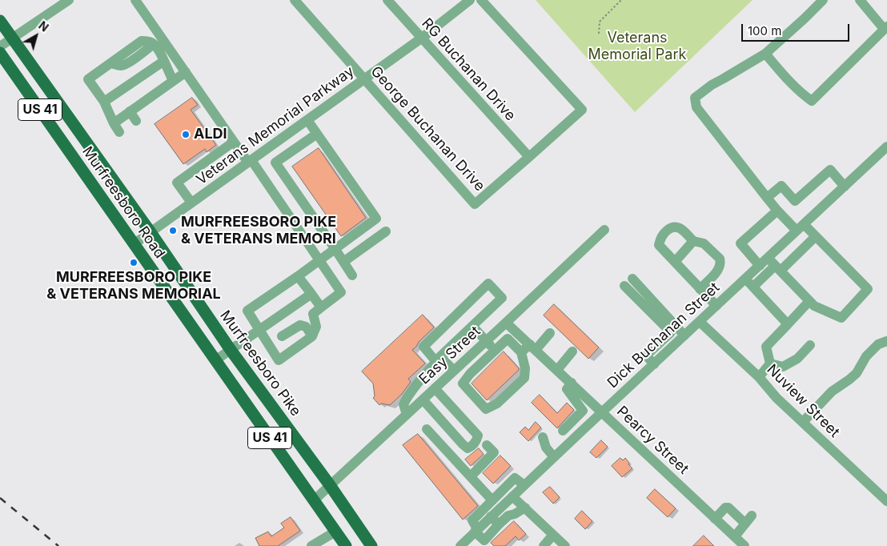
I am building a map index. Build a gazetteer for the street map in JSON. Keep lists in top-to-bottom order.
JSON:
{
  "streets": {
    "main road": ["US 41", "Murfreesboro Road", "Murfreesboro Pike"],
    "street": [
      "RG Buchanan Drive",
      "Veterans Memorial Parkway",
      "George Buchanan Drive",
      "Dick Buchanan Street",
      "Easy Street",
      "Nuview Street",
      "Pearcy Street"
    ]
  },
  "crossings": [
    ["RG Buchanan Drive", "Veterans Memorial Parkway"],
    ["RG Buchanan Drive", "George Buchanan Drive"],
    ["Veterans Memorial Parkway", "George Buchanan Drive"],
    ["Veterans Memorial Parkway", "Murfreesboro Road"],
    ["Veterans Memorial Parkway", "Murfreesboro Pike"],
    ["Murfreesboro Road", "Easy Street"],
    ["Dick Buchanan Street", "Nuview Street"],
    ["Dick Buchanan Street", "Pearcy Street"],
    ["Easy Street", "Murfreesboro Pike"],
    ["Easy Street", "Pearcy Street"]
  ],
  "parks": ["Veterans Memorial Park"],
  "places": ["ALDI", "MURFREESBORO PIKE & VETERANS MEMORI", "MURFREESBORO PIKE & VETERANS MEMORIAL"],
  "scale_bar": "100 m",
  "north": "top right"
}
